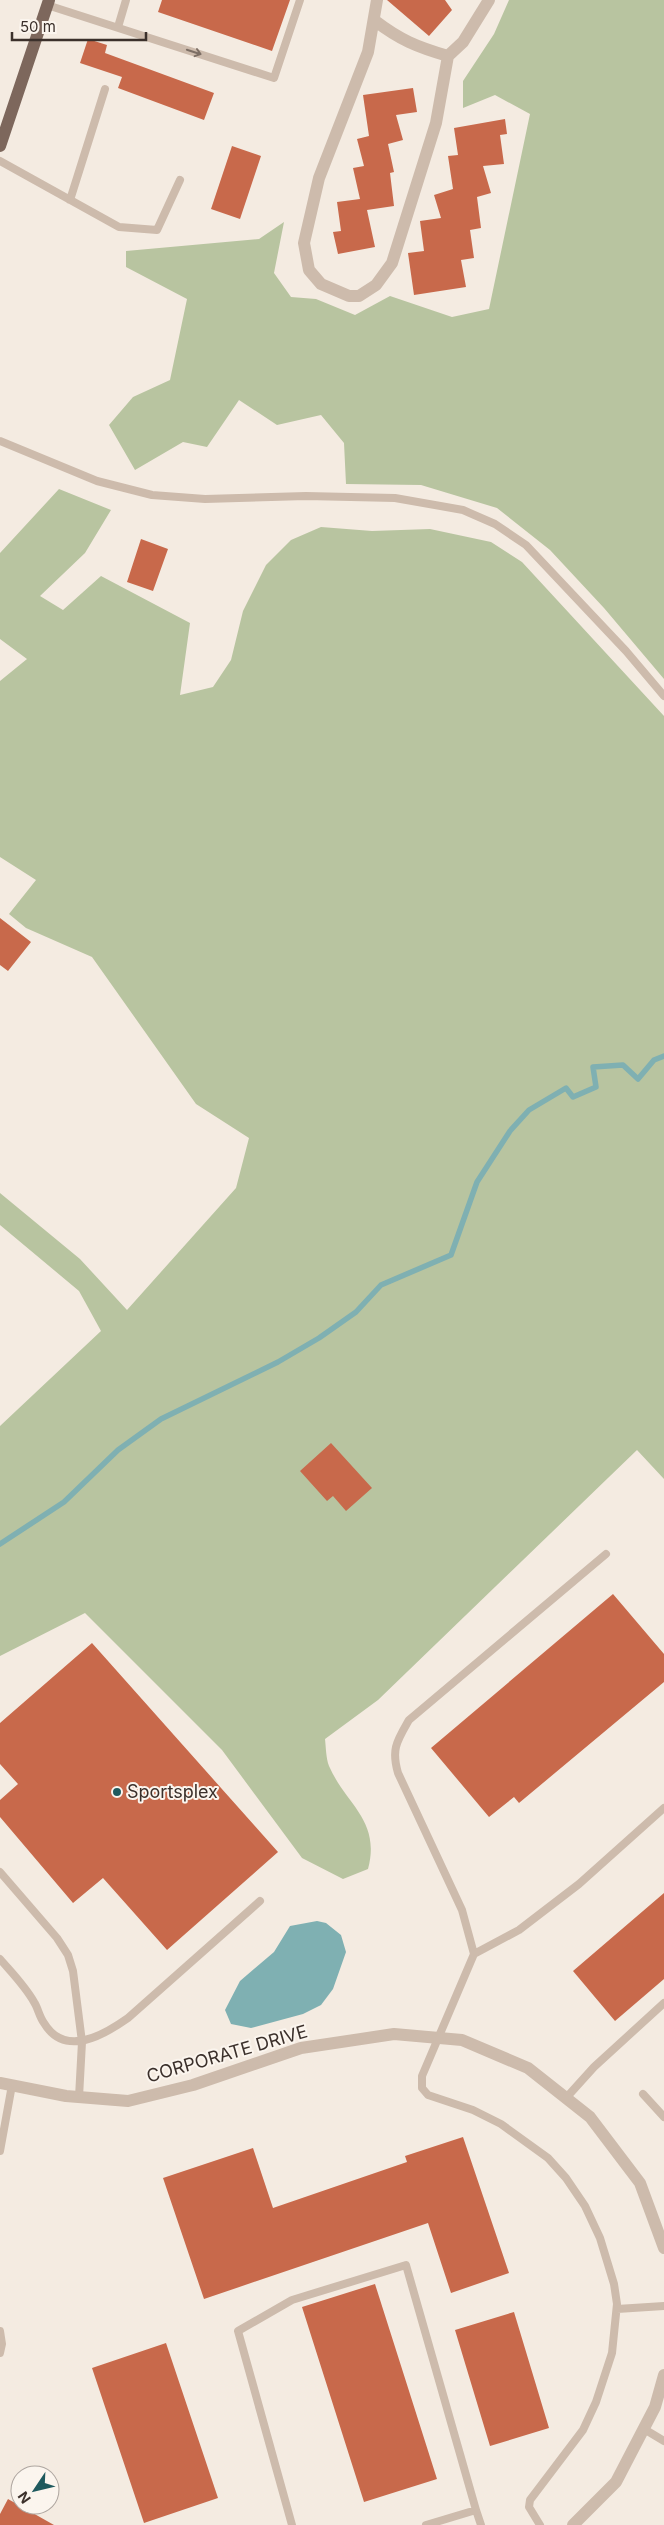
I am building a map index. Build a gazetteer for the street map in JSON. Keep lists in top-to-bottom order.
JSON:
{
  "streets": {
    "street": ["CORPORATE DRIVE"]
  },
  "places": ["Sportsplex"],
  "scale_bar": "50 m",
  "north": "bottom left"
}
